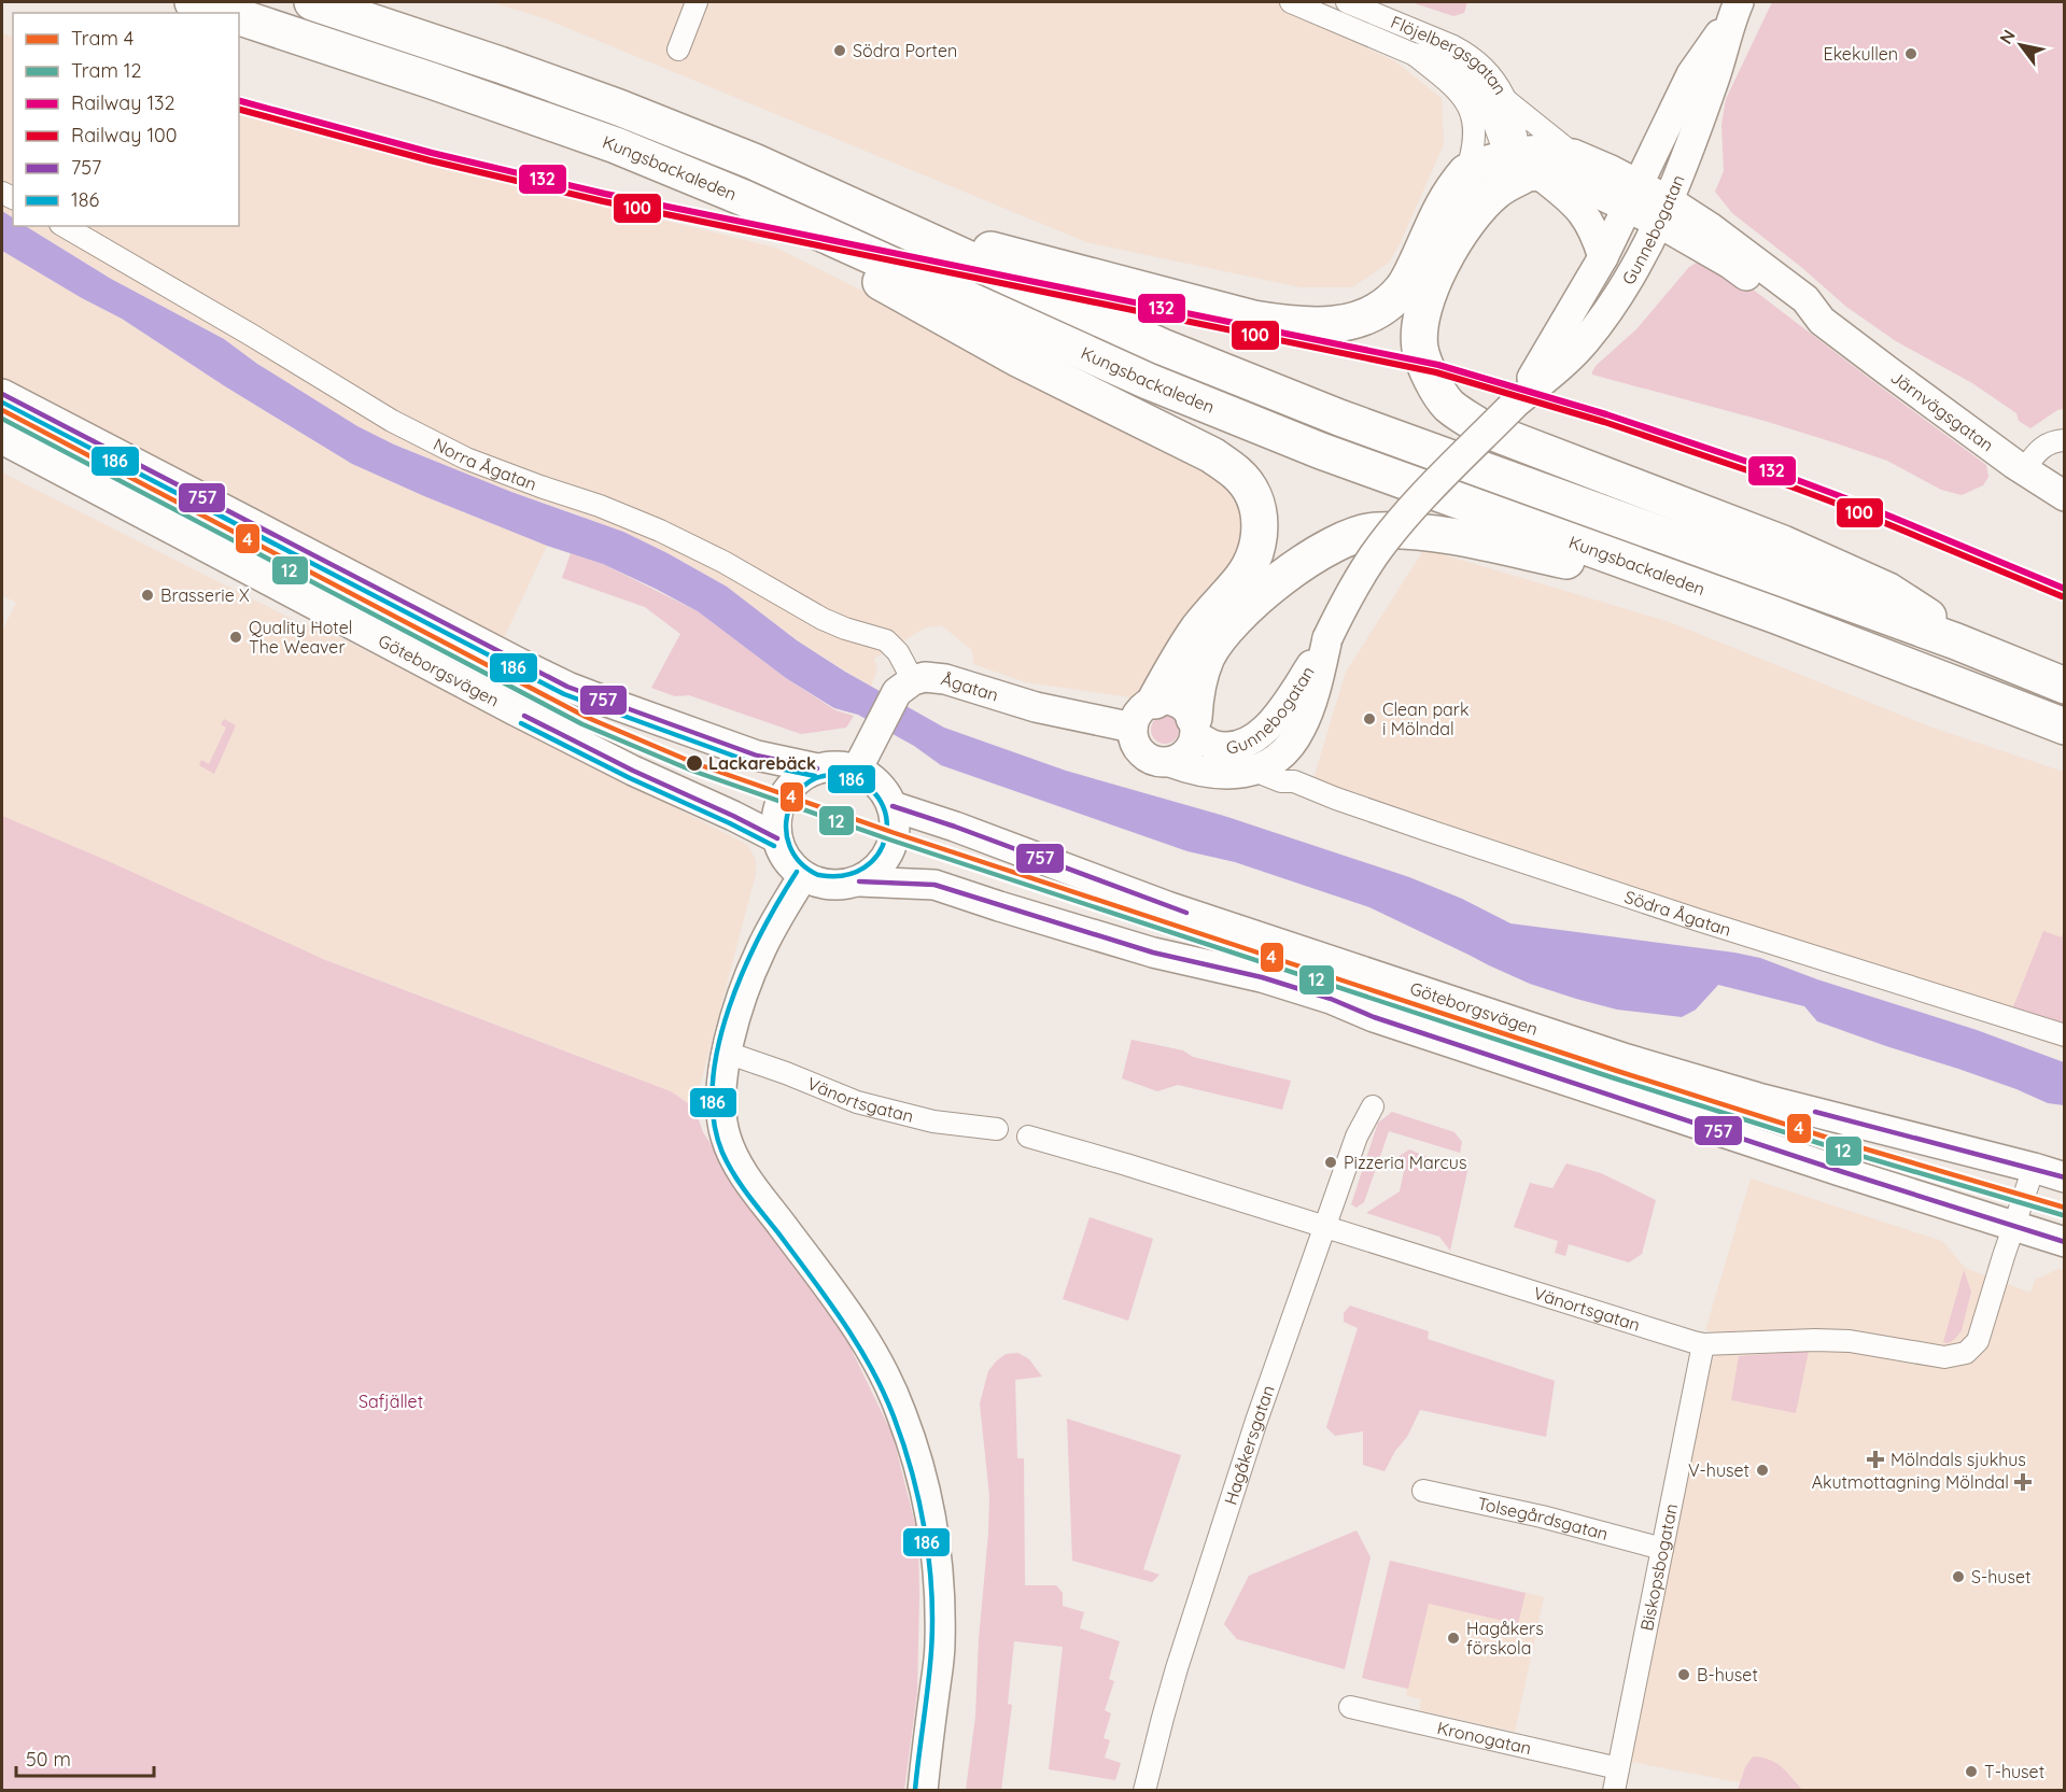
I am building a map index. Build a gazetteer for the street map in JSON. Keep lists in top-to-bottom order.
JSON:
{
  "streets": {
    "highway": ["Kungsbackaleden"],
    "main road": [
      "Flöjelbergsgatan",
      "Gunnebogatan",
      "Järnvägsgatan",
      "Göteborgsvägen",
      "Ågatan"
    ],
    "street": [
      "Norra Ågatan",
      "Södra Ågatan",
      "Vänortsgatan",
      "Hagåkersgatan",
      "Tolsegårdsgatan",
      "Biskopsbogatan",
      "Kronogatan"
    ]
  },
  "crossings": [
    ["Flöjelbergsgatan", "Gunnebogatan"],
    ["Flöjelbergsgatan", "Järnvägsgatan"],
    ["Gunnebogatan", "Järnvägsgatan"],
    ["Gunnebogatan", "Ågatan"],
    ["Norra Ågatan", "Ågatan"],
    ["Göteborgsvägen", "Vänortsgatan"],
    ["Vänortsgatan", "Hagåkersgatan"],
    ["Vänortsgatan", "Biskopsbogatan"],
    ["Tolsegårdsgatan", "Biskopsbogatan"],
    ["Biskopsbogatan", "Kronogatan"]
  ],
  "parks": ["Safjället"],
  "places": {
    "other": [
      "Södra Porten",
      "Ekekullen",
      "Brasserie X",
      "Quality Hotel The Weaver",
      "Clean park i Mölndal",
      "Lackarebäck",
      "Pizzeria Marcus",
      "V-huset",
      "S-huset",
      "Hagåkers förskola",
      "B-huset",
      "T-huset"
    ],
    "health": ["Mölndals sjukhus", "Akutmottagning Mölndal"]
  },
  "lines": [
    "rail line 132",
    "rail line 100",
    "transit line 757",
    "transit line 186",
    "tram line 4",
    "tram line 12"
  ],
  "legend": [
    "Tram 4",
    "Tram 12",
    "Railway 132",
    "Railway 100",
    "757",
    "186"
  ],
  "scale_bar": "50 m",
  "north": "top left"
}
